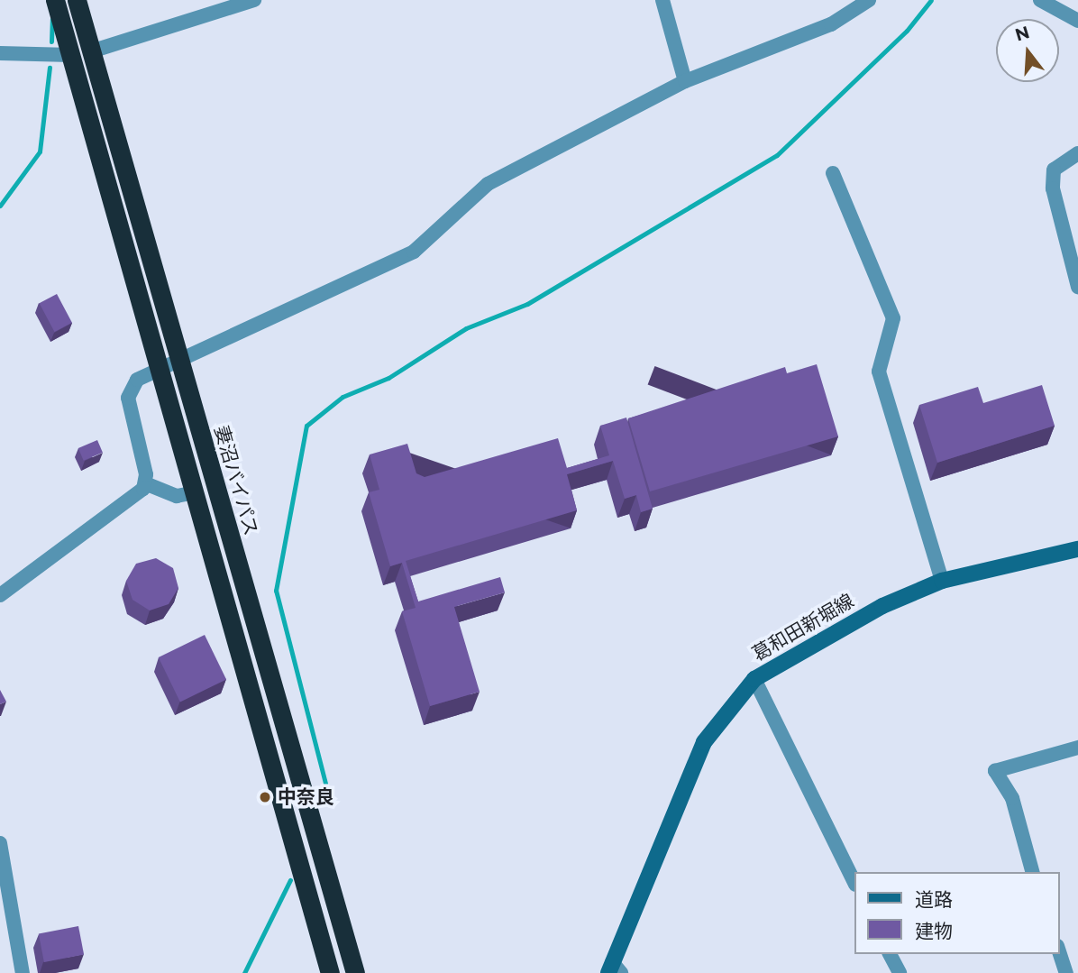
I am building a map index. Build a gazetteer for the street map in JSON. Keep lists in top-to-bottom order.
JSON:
{
  "streets": {
    "highway": ["妻沼バイパス"],
    "main road": ["葛和田新堀線"]
  },
  "places": ["中奈良"],
  "legend": ["道路", "建物"],
  "north": "top"
}
